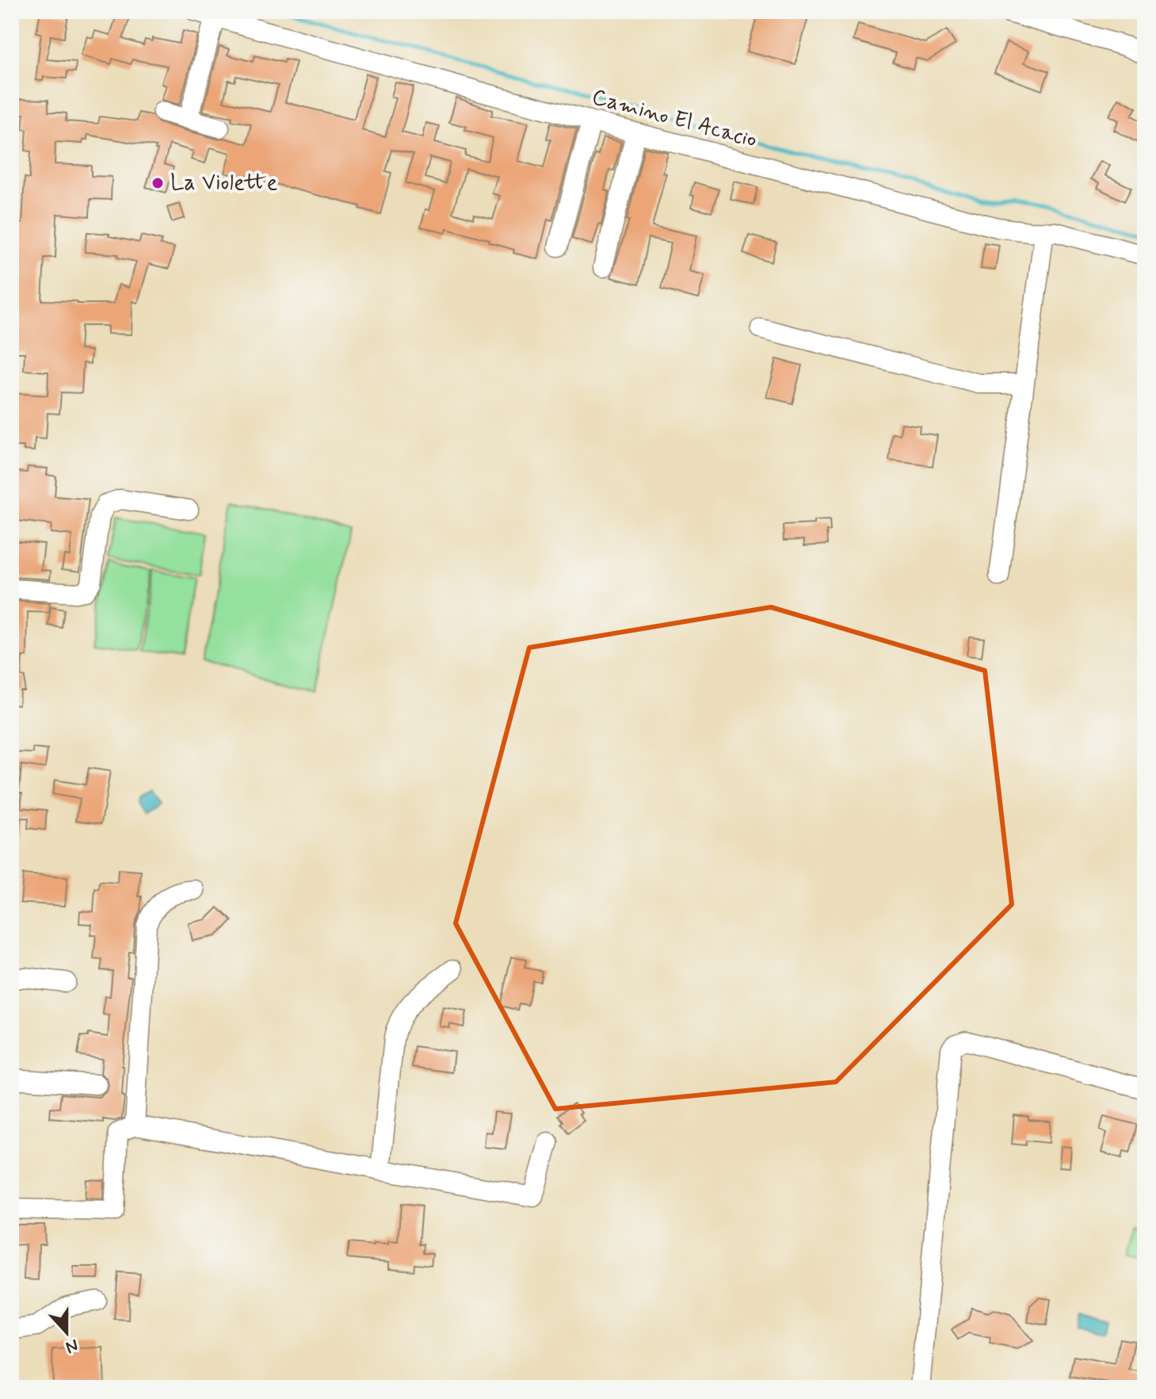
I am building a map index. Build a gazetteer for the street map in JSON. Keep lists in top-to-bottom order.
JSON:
{
  "streets": {
    "street": ["Camino El Acacio"]
  },
  "places": ["La Violette"],
  "north": "bottom"
}
